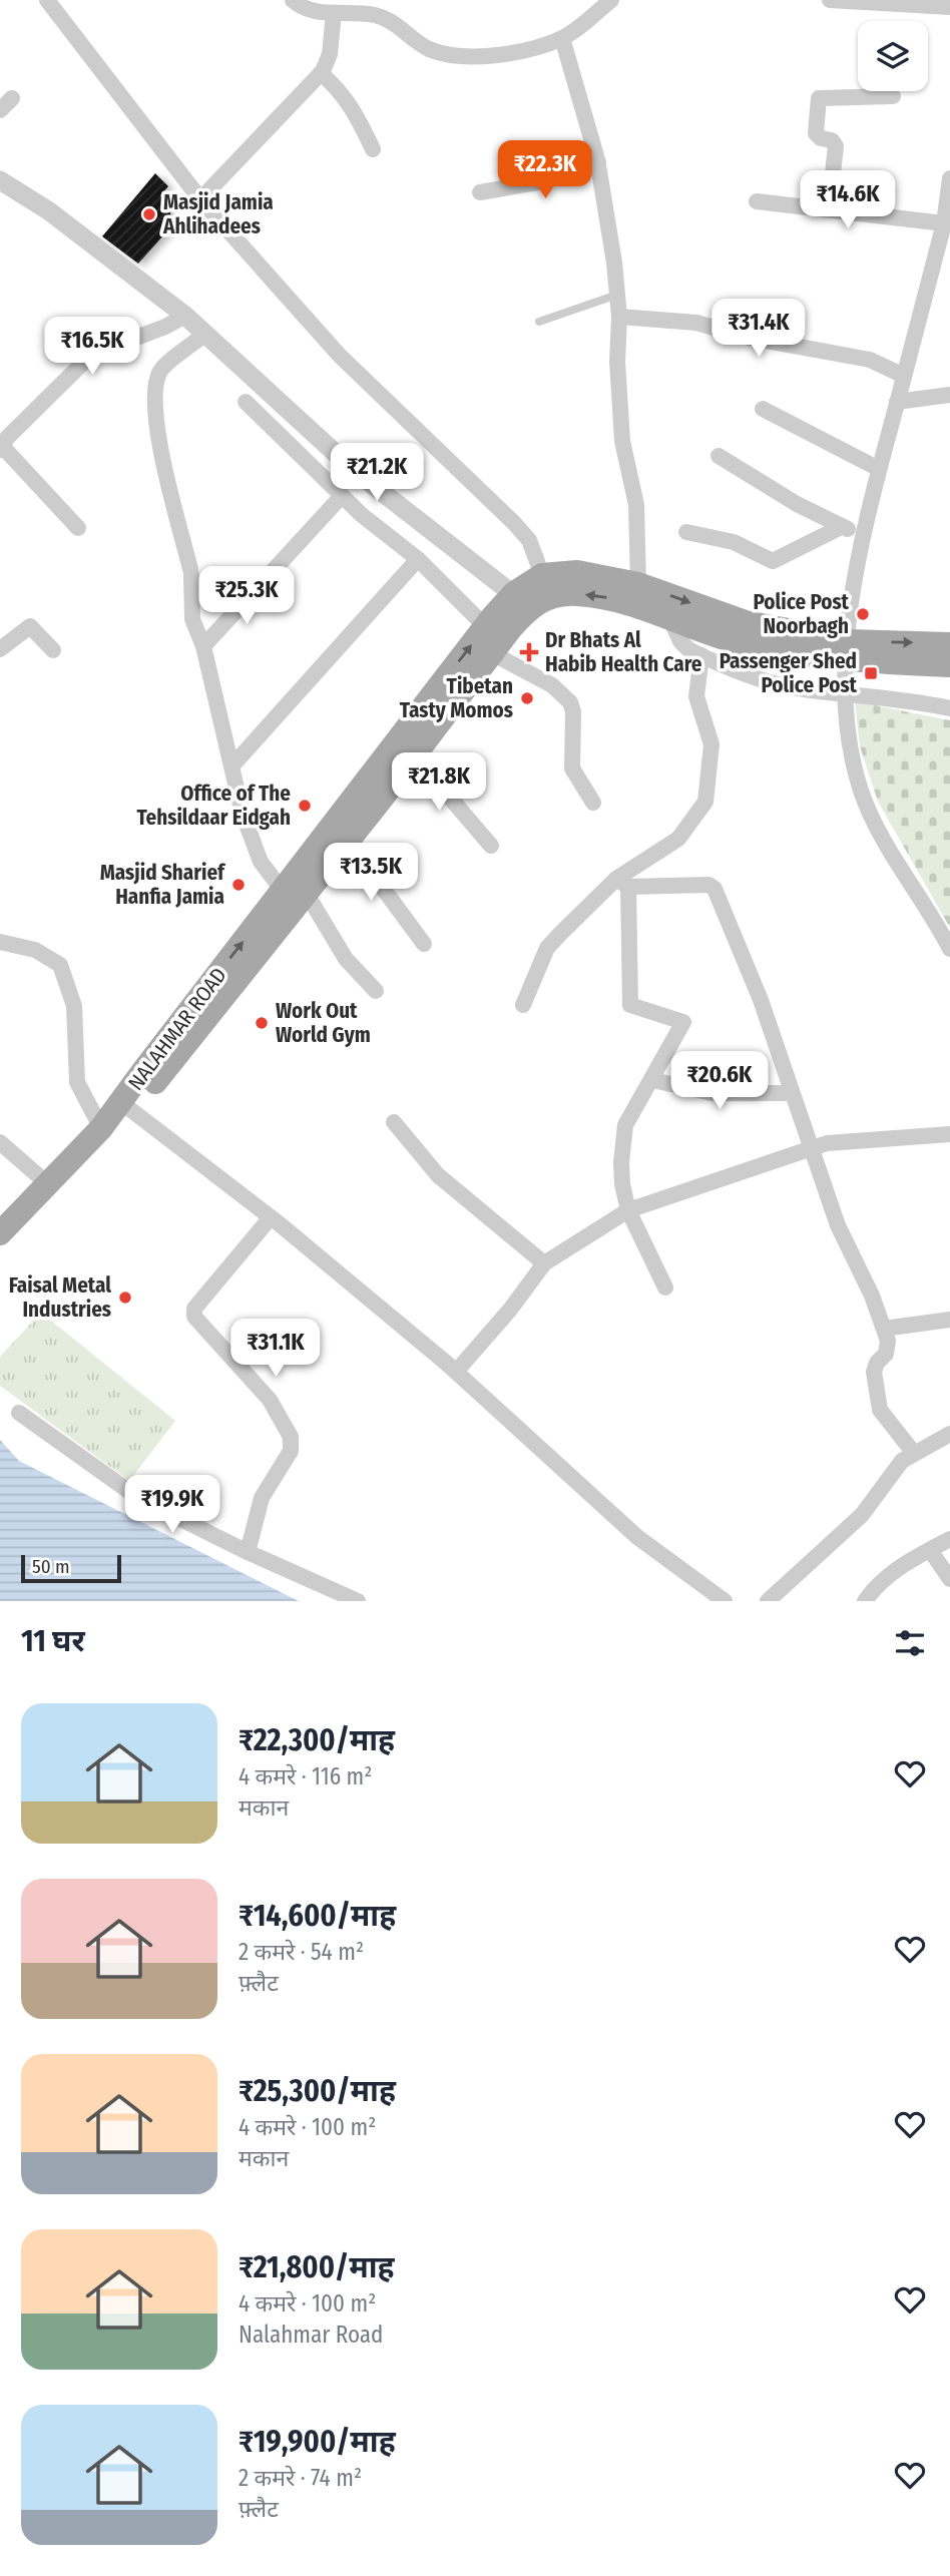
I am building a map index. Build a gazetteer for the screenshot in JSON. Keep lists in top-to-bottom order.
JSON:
{
  "streets": {
    "main road": ["NALAHMAR ROAD"]
  },
  "places": {
    "other": [
      "Masjid Jamia Ahlihadees",
      "Police Post Noorbagh",
      "Tibetan Tasty Momos",
      "Office of The Tehsildaar Eidgah",
      "Masjid Sharief Hanfia Jamia",
      "Work Out World Gym",
      "Faisal Metal Industries"
    ],
    "health": ["Dr Bhats Al Habib Health Care"],
    "transit": ["Passenger Shed Police Post"]
  },
  "scale_bar": "50 m",
  "page": {
    "price": [
      "₹22.3K",
      "₹14.6K",
      "₹31.4K",
      "₹16.5K",
      "₹21.2K",
      "₹25.3K",
      "₹21.8K",
      "₹13.5K",
      "₹20.6K",
      "₹31.1K",
      "₹19.9K"
    ],
    "scale": "50 m",
    "heading": "11 घर",
    "list": [
      {
        "name": "₹22,300/माह",
        "note": "4 कमरे · 116 m² · मकान"
      },
      {
        "name": "₹14,600/माह",
        "note": "2 कमरे · 54 m² · फ़्लैट"
      },
      {
        "name": "₹25,300/माह",
        "note": "4 कमरे · 100 m² · मकान"
      },
      {
        "name": "₹21,800/माह",
        "note": "4 कमरे · 100 m² · Nalahmar Road"
      },
      {
        "name": "₹19,900/माह",
        "note": "2 कमरे · 74 m² · फ़्लैट"
      }
    ]
  }
}
